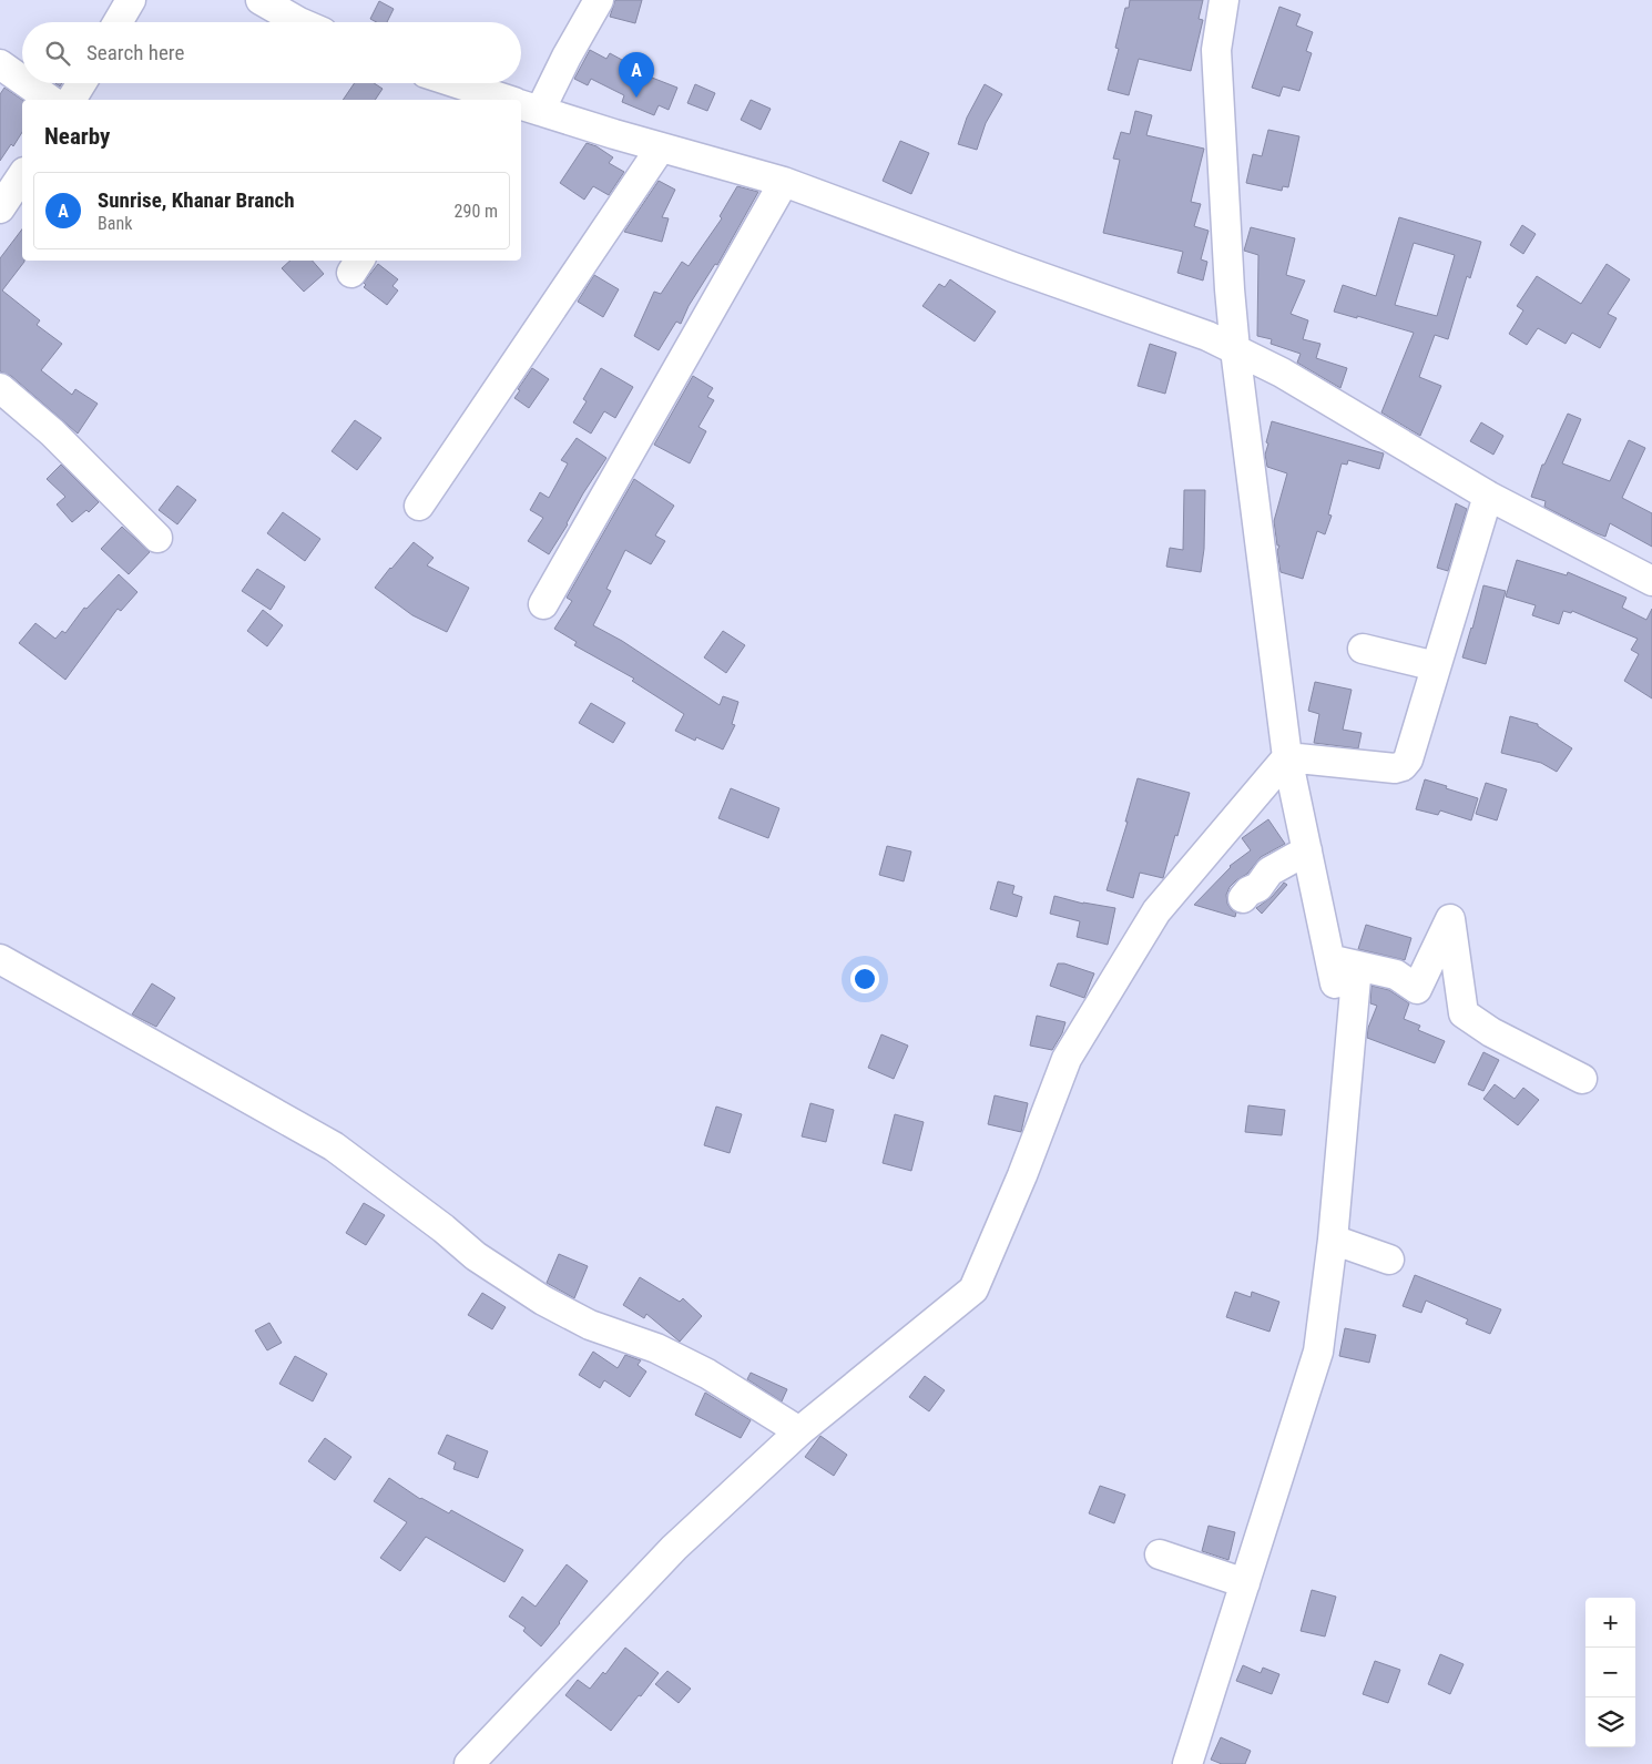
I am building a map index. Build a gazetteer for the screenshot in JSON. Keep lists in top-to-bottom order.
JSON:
{
  "page": {
    "search": "Search here",
    "pins": "A",
    "heading": "Nearby",
    "list": [
      {
        "mark": "A",
        "name": "Sunrise, Khanar Branch",
        "note": "Bank",
        "value": "290 m"
      }
    ],
    "map_buttons": ["+", "−"]
  }
}
